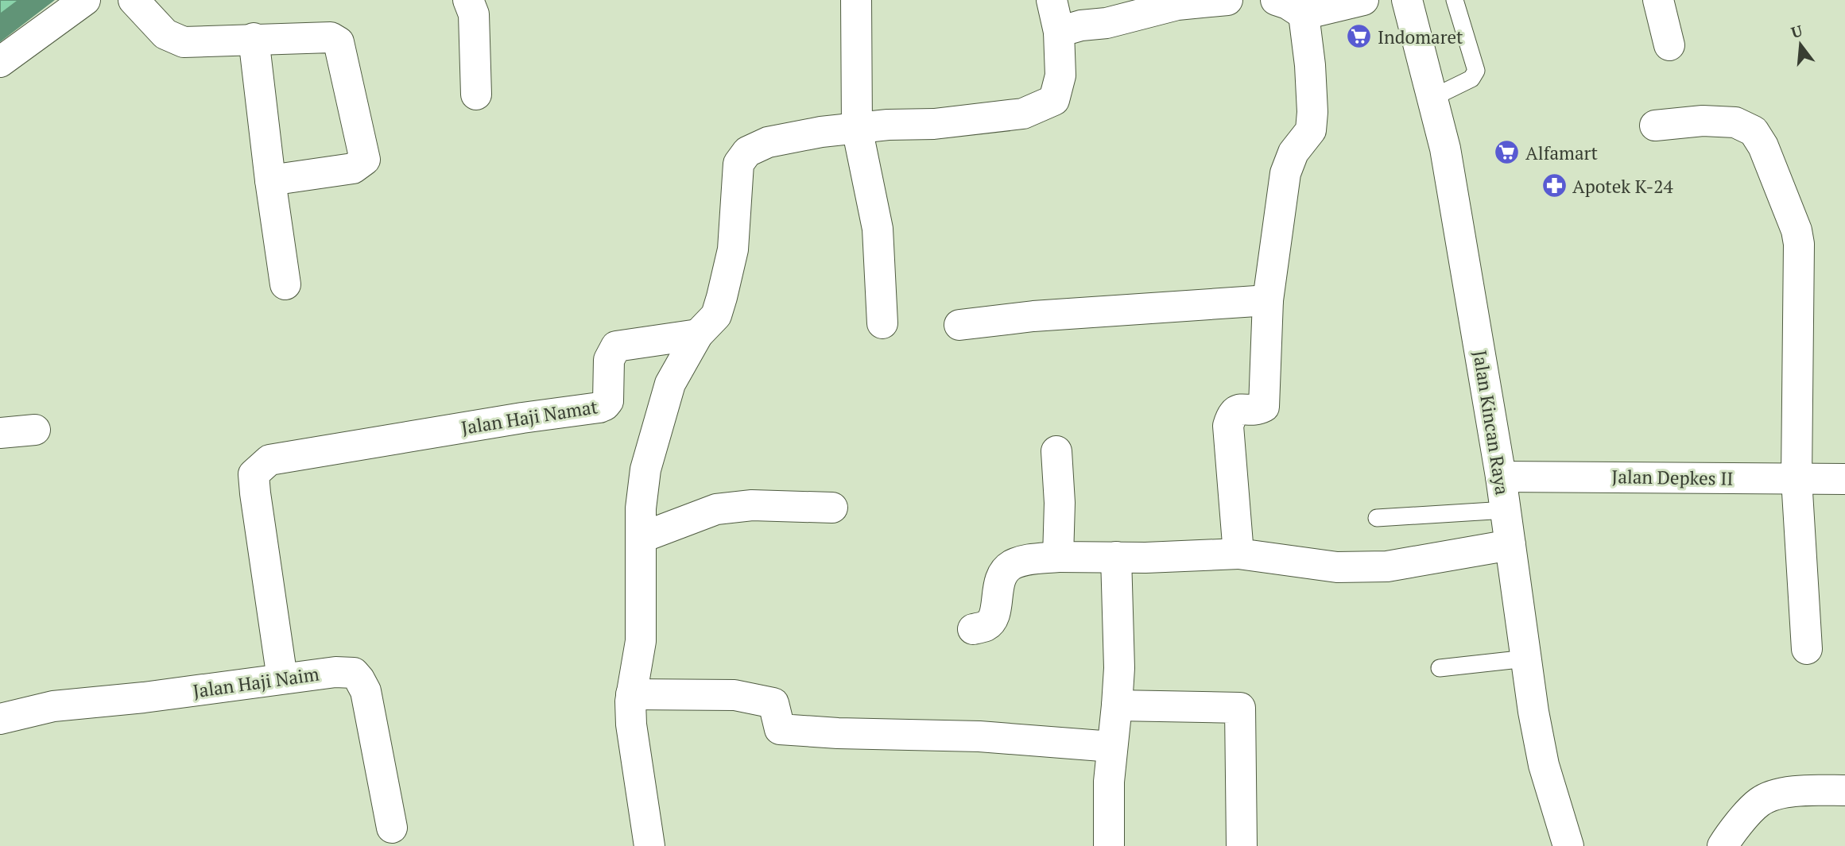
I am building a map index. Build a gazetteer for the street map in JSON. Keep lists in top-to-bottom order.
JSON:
{
  "streets": {
    "street": [
      "Jalan Haji Namat",
      "Jalan Kincan Raya",
      "Jalan Depkes II",
      "Jalan Haji Naim"
    ]
  },
  "crossings": [
    ["Jalan Haji Namat", "Jalan Haji Naim"],
    ["Jalan Kincan Raya", "Jalan Depkes II"]
  ],
  "places": {
    "supermarket": ["Indomaret", "Alfamart"],
    "pharmacy": ["Apotek K-24"]
  },
  "north": "top"
}
